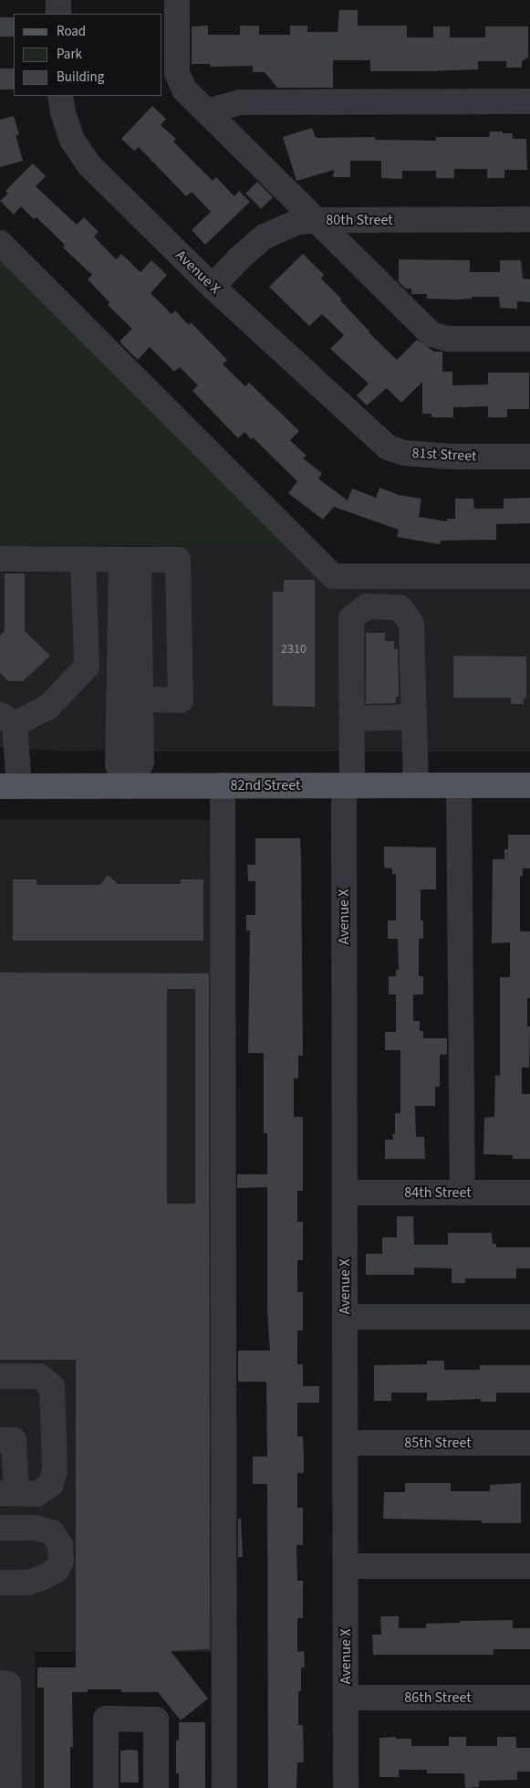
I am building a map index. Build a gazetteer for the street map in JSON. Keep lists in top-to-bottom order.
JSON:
{
  "streets": {
    "main road": ["82nd Street"],
    "street": [
      "80th Street",
      "Avenue X",
      "81st Street",
      "84th Street",
      "85th Street",
      "86th Street"
    ]
  },
  "crossings": [
    ["80th Street", "Avenue X"],
    ["Avenue X", "81st Street"],
    ["Avenue X", "82nd Street"],
    ["Avenue X", "84th Street"],
    ["Avenue X", "85th Street"],
    ["Avenue X", "86th Street"]
  ],
  "house_numbers": ["2310"],
  "legend": ["Road", "Park", "Building"]
}
